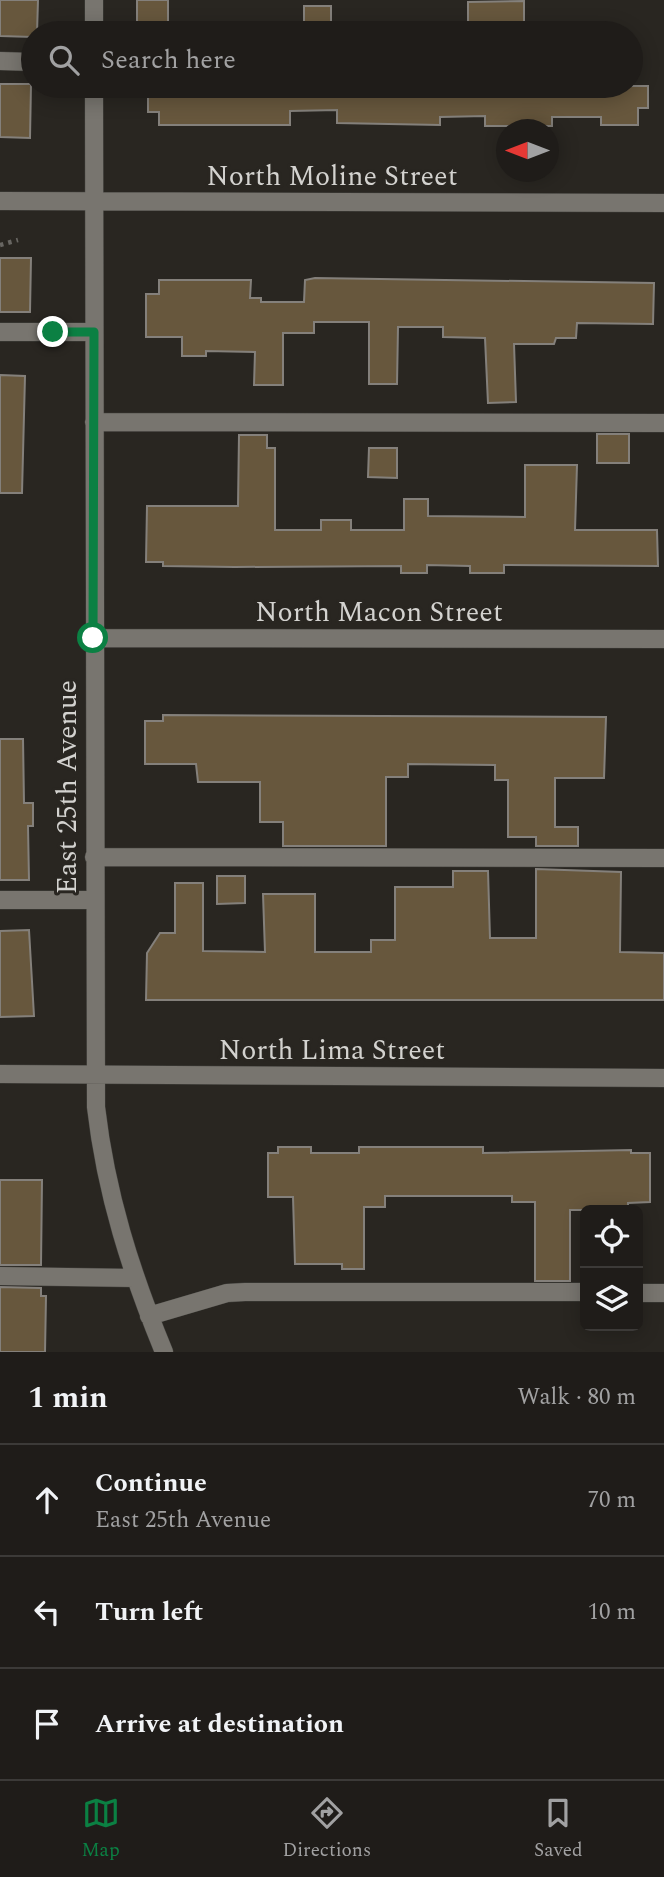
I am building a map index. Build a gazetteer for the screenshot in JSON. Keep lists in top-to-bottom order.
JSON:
{
  "streets": {
    "street": [
      "North Moline Street",
      "North Macon Street",
      "East 25th Avenue",
      "North Lima Street"
    ]
  },
  "crossings": [
    ["North Moline Street", "East 25th Avenue"],
    ["North Macon Street", "East 25th Avenue"],
    ["East 25th Avenue", "North Lima Street"]
  ],
  "north": "left",
  "page": {
    "search": "Search here",
    "heading": ["1 min", "Walk · 80 m"],
    "list": [
      ["Continue", "East 25th Avenue", "70 m"],
      ["Turn left", "10 m"],
      "Arrive at destination"
    ],
    "nav": ["Map", "Directions", "Saved"]
  }
}
